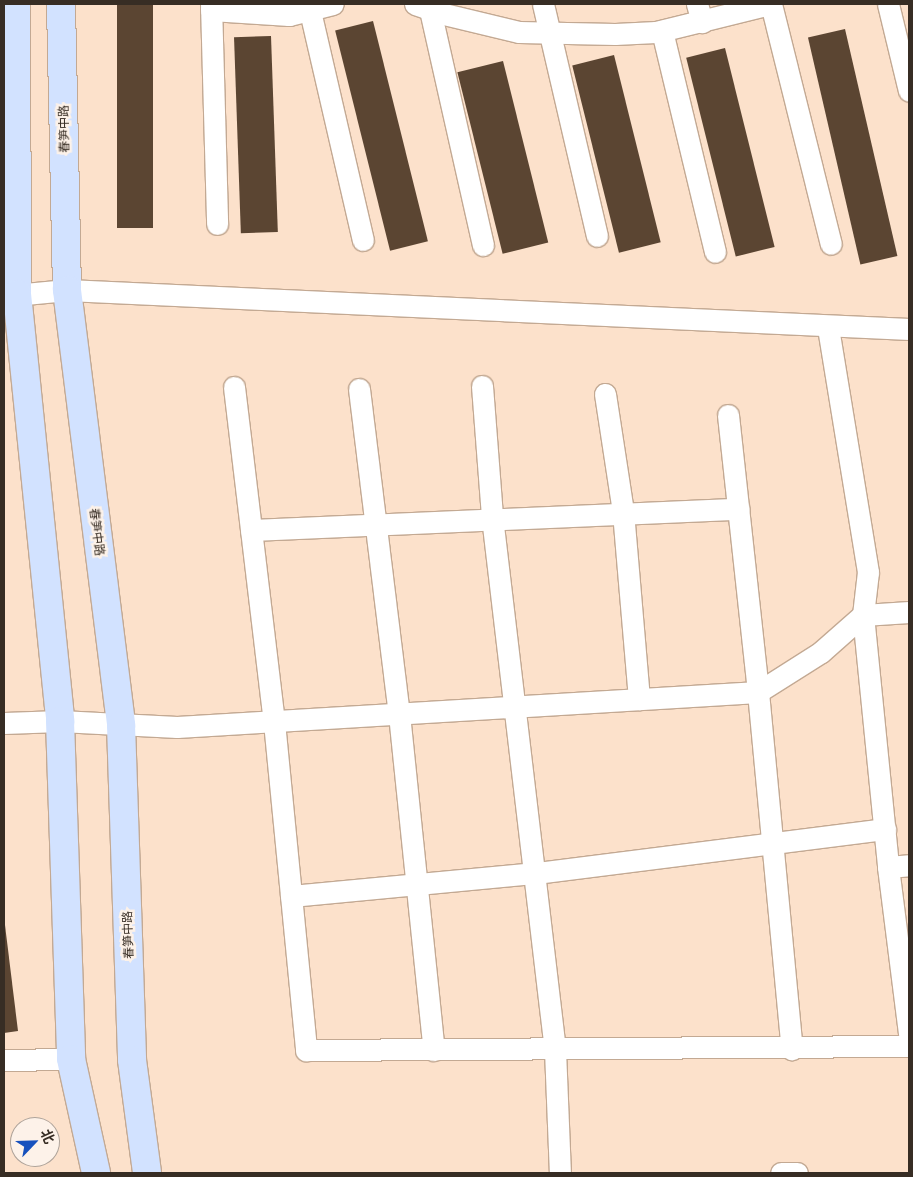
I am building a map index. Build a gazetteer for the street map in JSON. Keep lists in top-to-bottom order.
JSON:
{
  "streets": {
    "main road": ["春笋中路"]
  },
  "north": "top right"
}
